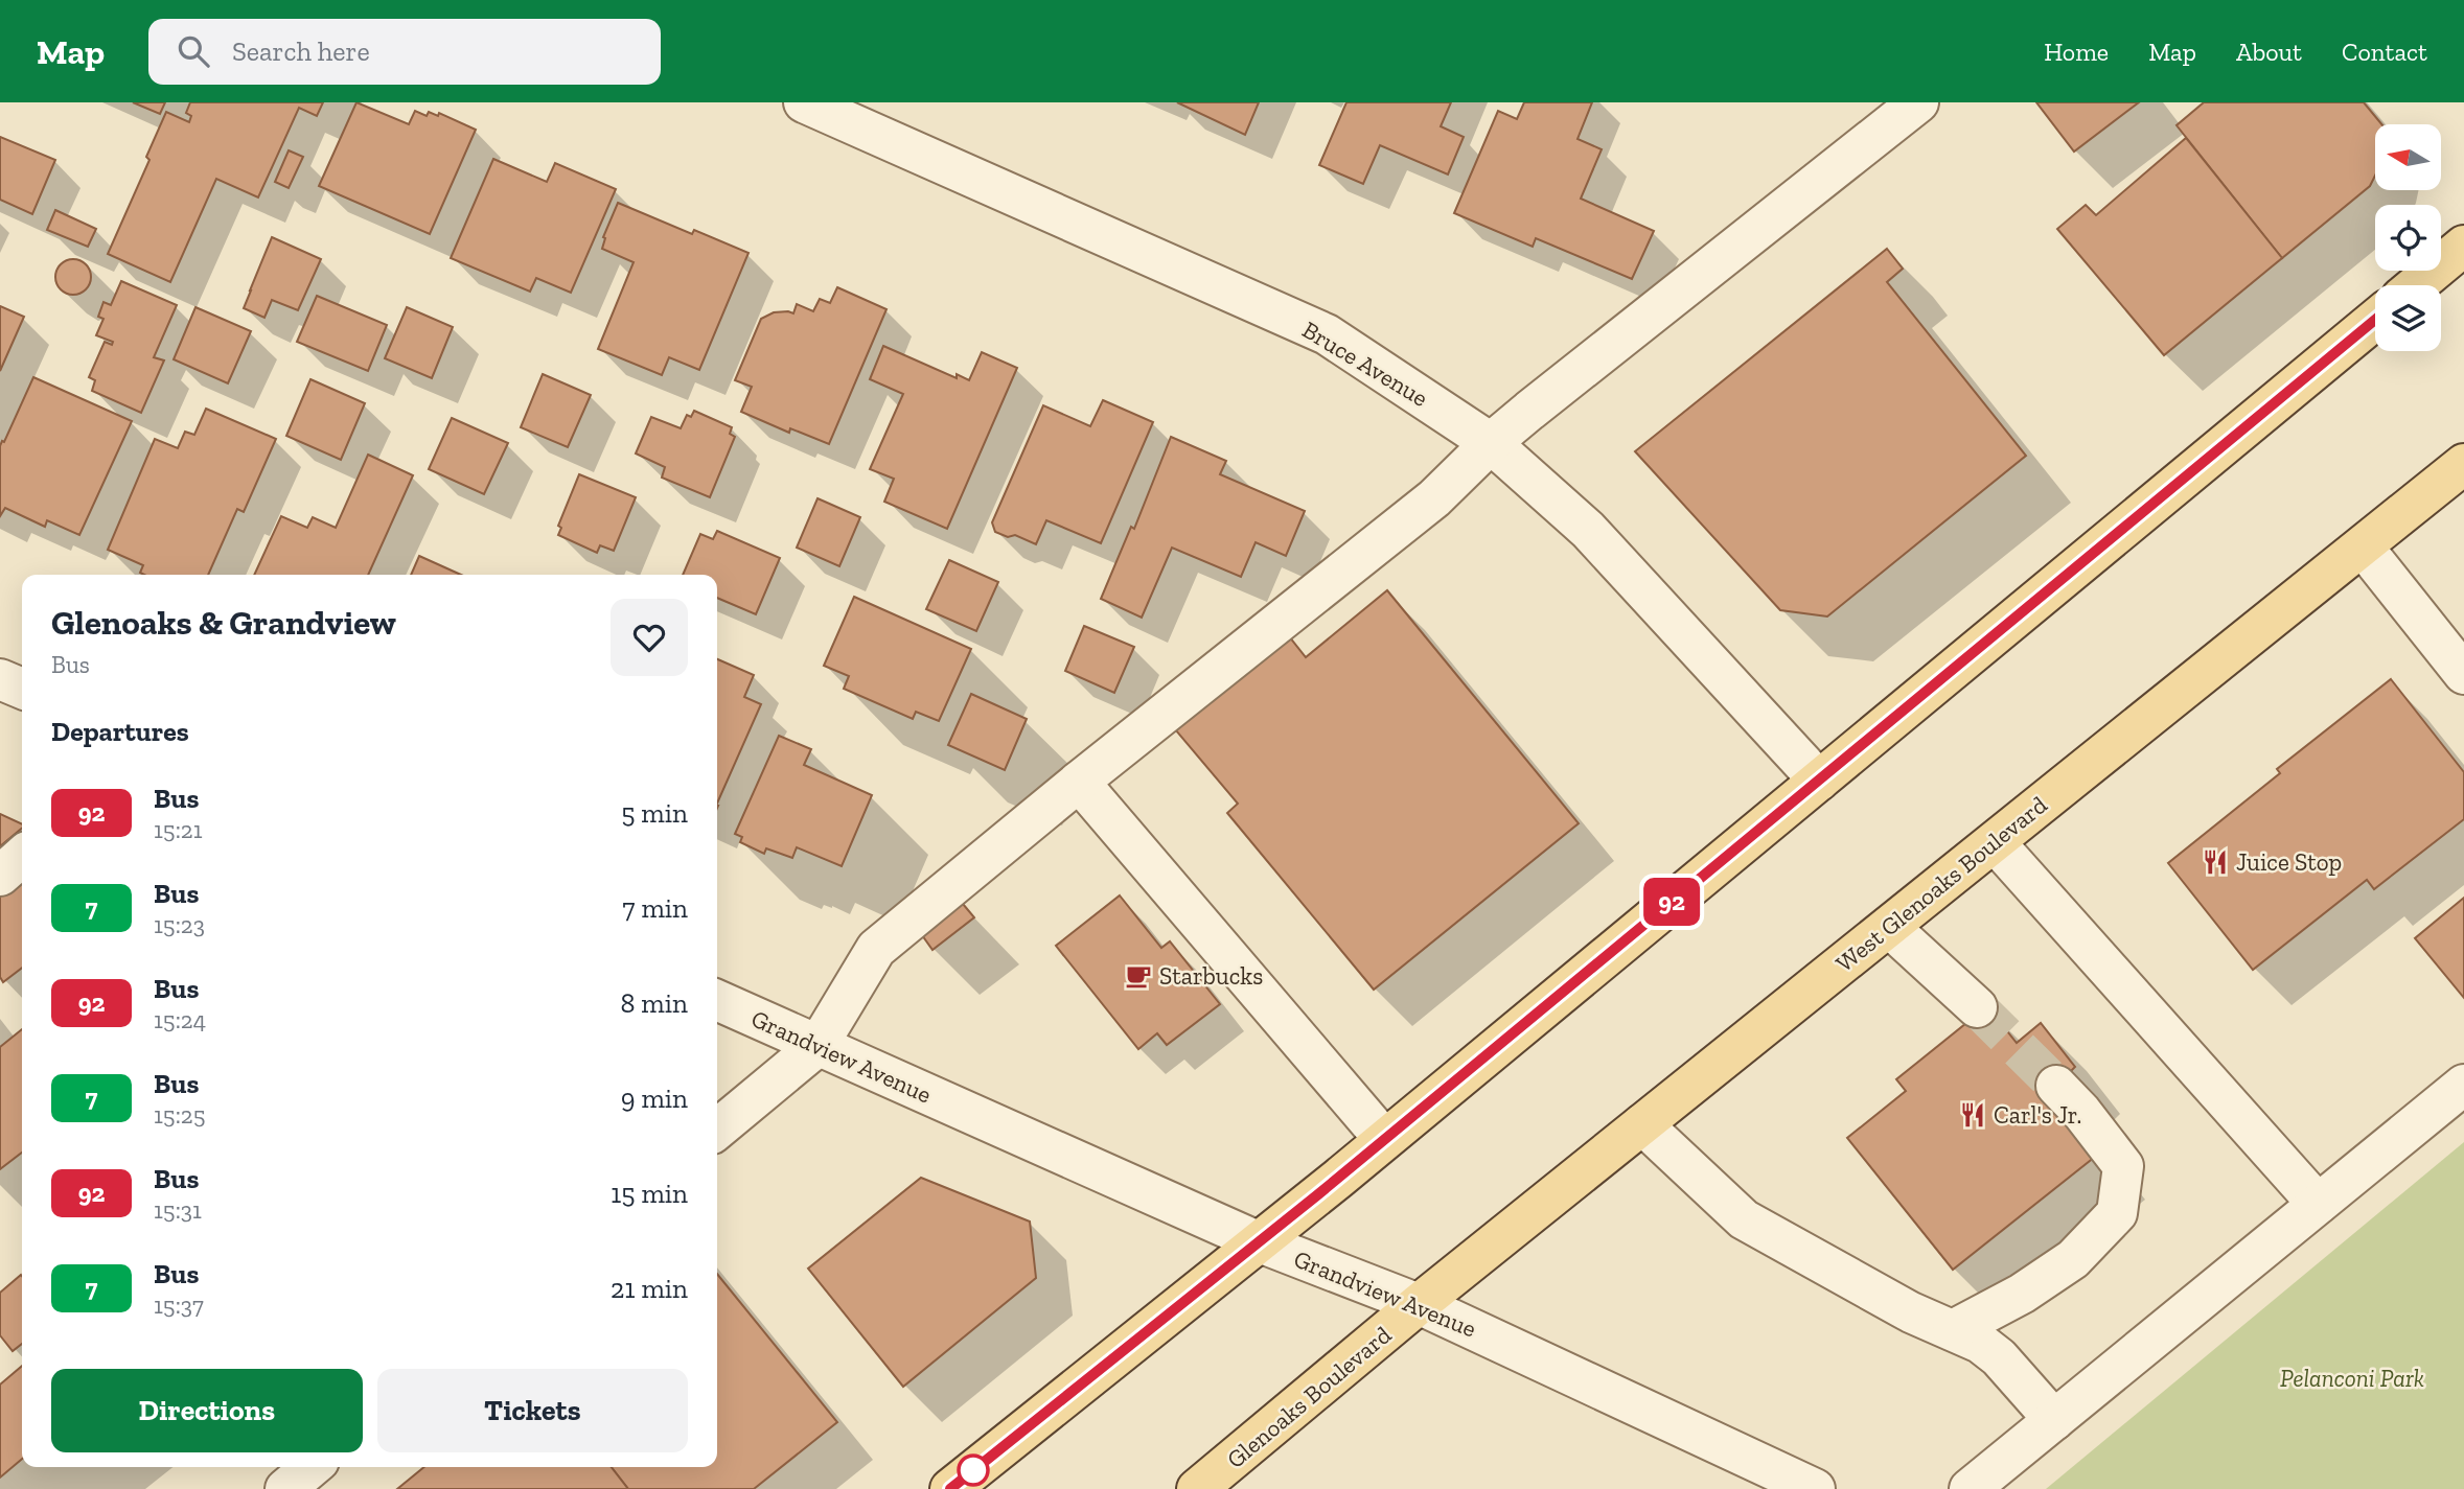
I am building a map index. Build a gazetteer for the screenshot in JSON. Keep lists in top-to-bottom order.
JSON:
{
  "streets": {
    "main road": ["West Glenoaks Boulevard", "Glenoaks Boulevard"],
    "street": ["Bruce Avenue", "Grandview Avenue"]
  },
  "crossings": [
    ["West Glenoaks Boulevard", "Grandview Avenue"],
    ["West Glenoaks Boulevard", "Glenoaks Boulevard"],
    ["Grandview Avenue", "Glenoaks Boulevard"]
  ],
  "parks": ["Pelanconi Park"],
  "places": {
    "restaurant": ["Juice Stop", "Carl's Jr."],
    "cafe": ["Starbucks"]
  },
  "lines": ["bus line 92"],
  "north": "left",
  "page": {
    "header": "Map",
    "search": "Search here",
    "nav": [
      "Home",
      "Map",
      "About",
      "Contact"
    ],
    "on_map": "92",
    "heading": [
      ["Glenoaks & Grandview", "Bus"],
      "Departures"
    ],
    "list": [
      {
        "mark": "92",
        "name": "Bus",
        "note": "15:21",
        "value": "5 min"
      },
      {
        "mark": "7",
        "name": "Bus",
        "note": "15:23",
        "value": "7 min"
      },
      {
        "mark": "92",
        "name": "Bus",
        "note": "15:24",
        "value": "8 min"
      },
      {
        "mark": "7",
        "name": "Bus",
        "note": "15:25",
        "value": "9 min"
      },
      {
        "mark": "92",
        "name": "Bus",
        "note": "15:31",
        "value": "15 min"
      },
      {
        "mark": "7",
        "name": "Bus",
        "note": "15:37",
        "value": "21 min"
      }
    ],
    "buttons": ["Directions", "Tickets"]
  }
}
